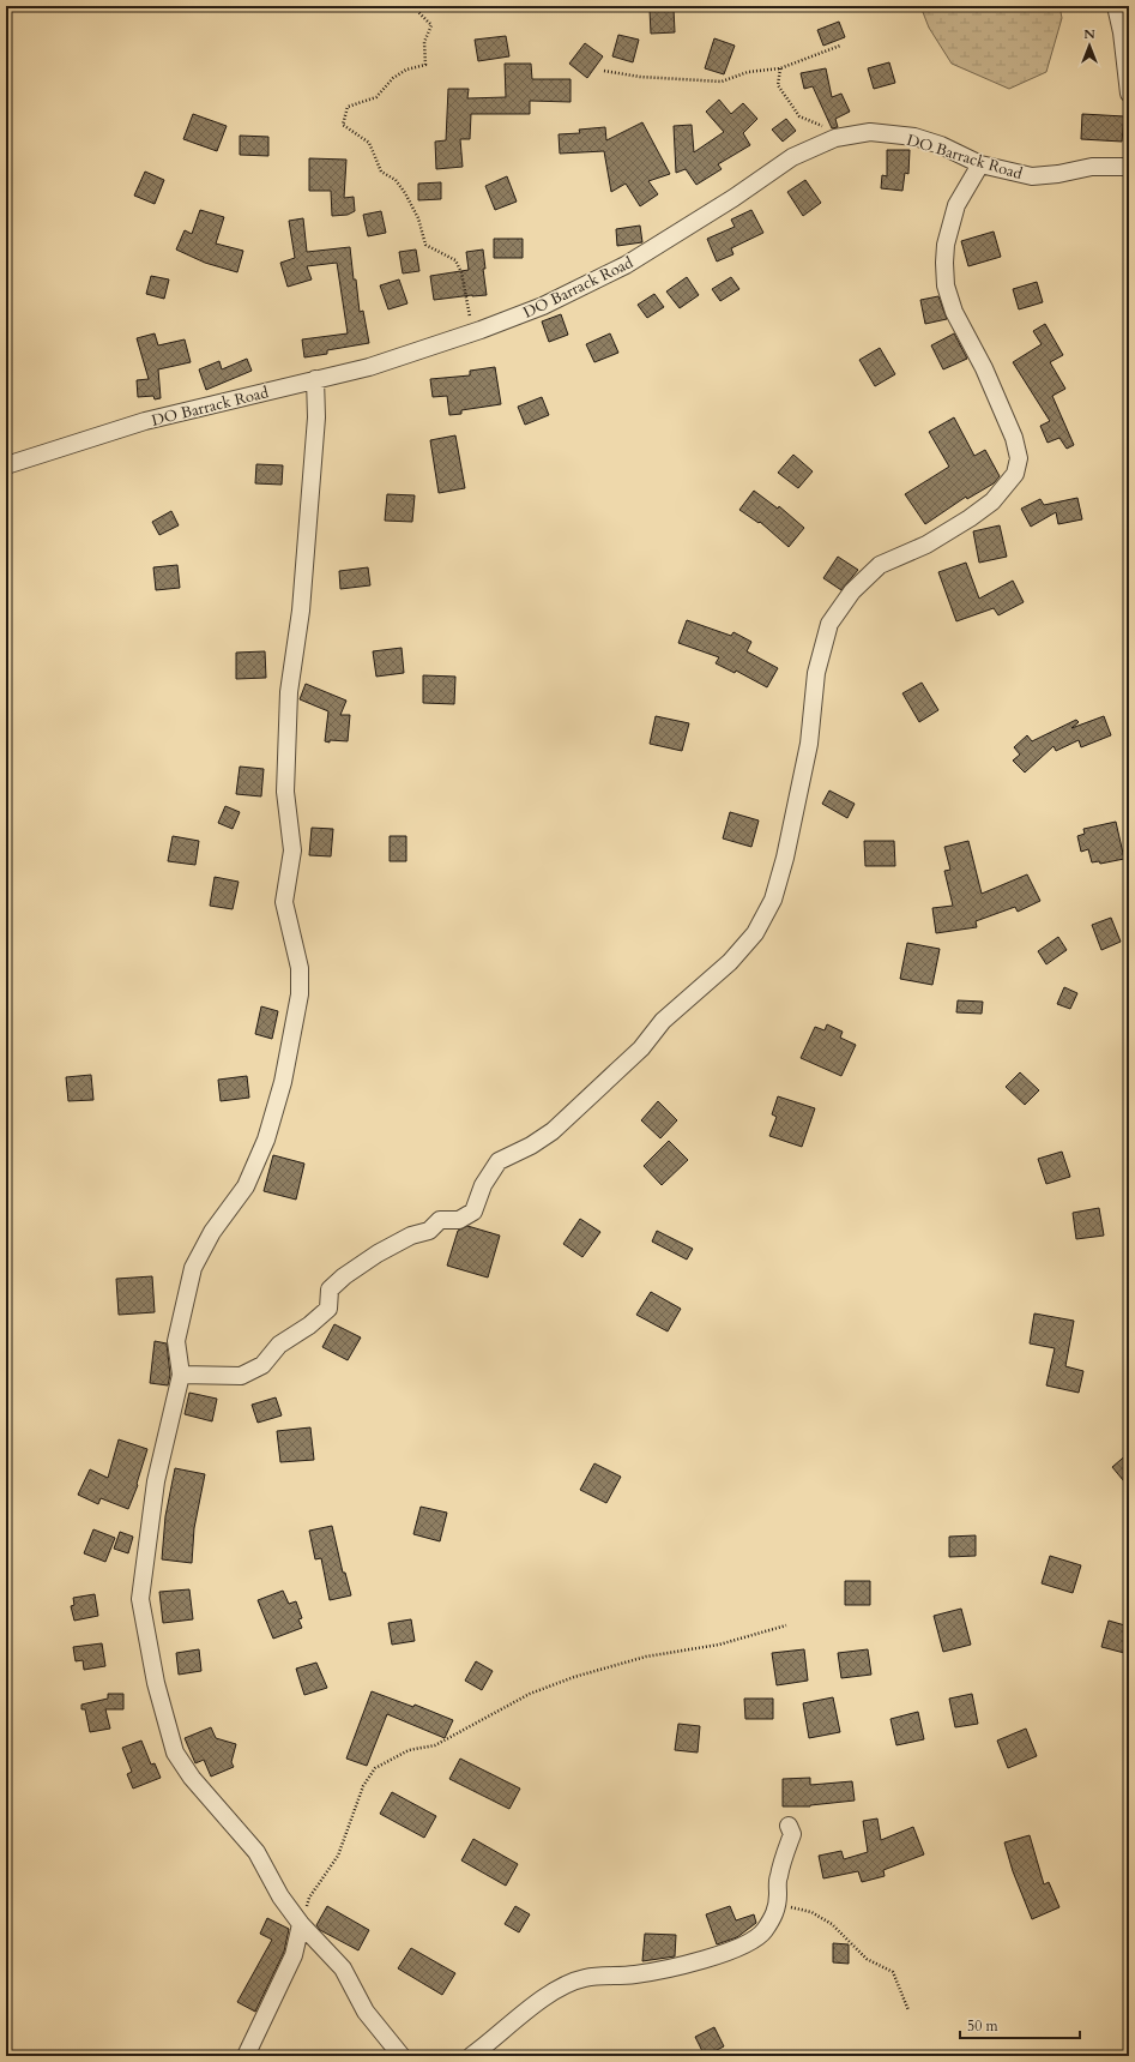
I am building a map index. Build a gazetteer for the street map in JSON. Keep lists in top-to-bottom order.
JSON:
{
  "streets": {
    "street": ["DO Barrack Road"]
  },
  "scale_bar": "50 m",
  "north": "top"
}
